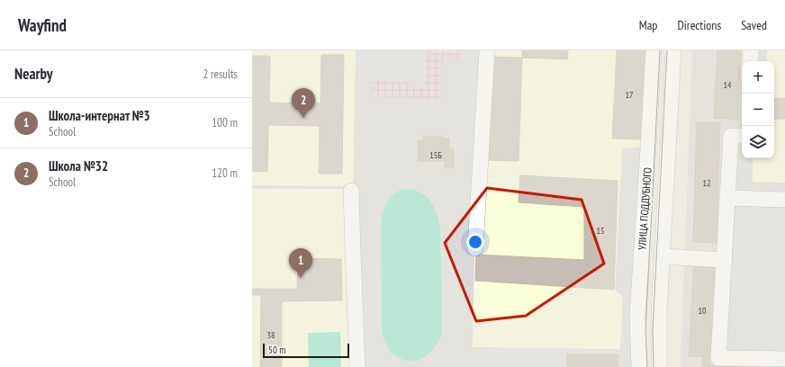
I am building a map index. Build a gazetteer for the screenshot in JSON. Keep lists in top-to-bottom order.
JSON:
{
  "streets": {
    "street": ["УЛИЦА ПОДДУБНОГО"]
  },
  "house_numbers": [
    "14",
    "17",
    "15Б",
    "12",
    "15",
    "10",
    "38"
  ],
  "scale_bar": "50 m",
  "page": {
    "header": "Wayfind",
    "nav": ["Map", "Directions", "Saved"],
    "heading": ["Nearby", "2 results"],
    "map_buttons": ["+", "−"],
    "pins": ["2", "1"],
    "list": [
      {
        "mark": "1",
        "name": "Школа-интернат №3",
        "note": "School",
        "value": "100 m"
      },
      {
        "mark": "2",
        "name": "Школа №32",
        "note": "School",
        "value": "120 m"
      }
    ],
    "scale": "50 m"
  }
}
